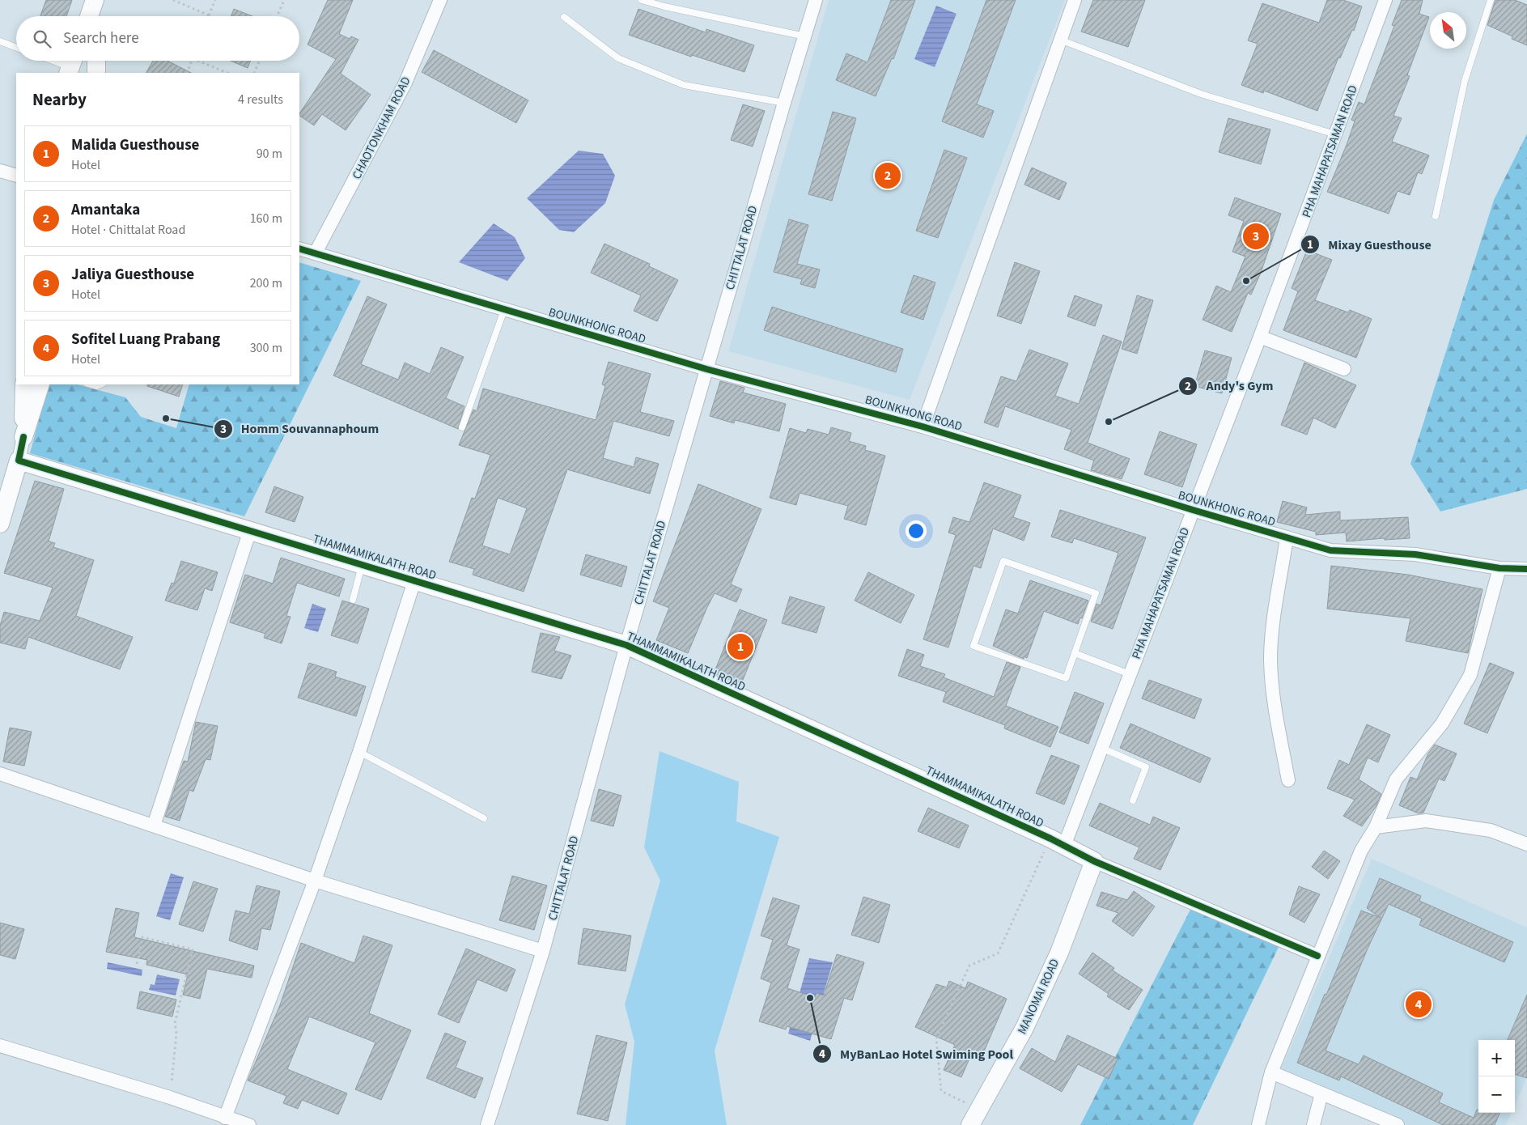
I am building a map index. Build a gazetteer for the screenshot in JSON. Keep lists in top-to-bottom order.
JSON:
{
  "streets": {
    "street": [
      "CHAOTONKHAM ROAD",
      "PHA MAHAPATSAMAN ROAD",
      "CHITTALAT ROAD",
      "BOUNKHONG ROAD",
      "THAMMAMIKALATH ROAD",
      "MANOMAI ROAD"
    ]
  },
  "crossings": [
    ["CHAOTONKHAM ROAD", "BOUNKHONG ROAD"],
    ["PHA MAHAPATSAMAN ROAD", "BOUNKHONG ROAD"],
    ["PHA MAHAPATSAMAN ROAD", "THAMMAMIKALATH ROAD"],
    ["CHITTALAT ROAD", "BOUNKHONG ROAD"],
    ["CHITTALAT ROAD", "THAMMAMIKALATH ROAD"],
    ["THAMMAMIKALATH ROAD", "MANOMAI ROAD"]
  ],
  "places": [
    "Mixay Guesthouse",
    "Homm Souvannaphoum",
    "Andy's Gym",
    "MyBanLao Hotel Swiming Pool"
  ],
  "north": "top left",
  "page": {
    "search": "Search here",
    "heading": ["Nearby", "4 results"],
    "list": [
      {
        "mark": "1",
        "name": "Malida Guesthouse",
        "note": "Hotel",
        "value": "90 m"
      },
      {
        "mark": "2",
        "name": "Amantaka",
        "note": "Hotel · Chittalat Road",
        "value": "160 m"
      },
      {
        "mark": "3",
        "name": "Jaliya Guesthouse",
        "note": "Hotel",
        "value": "200 m"
      },
      {
        "mark": "4",
        "name": "Sofitel Luang Prabang",
        "note": "Hotel",
        "value": "300 m"
      }
    ],
    "pins": [
      "2",
      "3",
      "1",
      "4"
    ],
    "map_buttons": ["+", "−"]
  }
}
